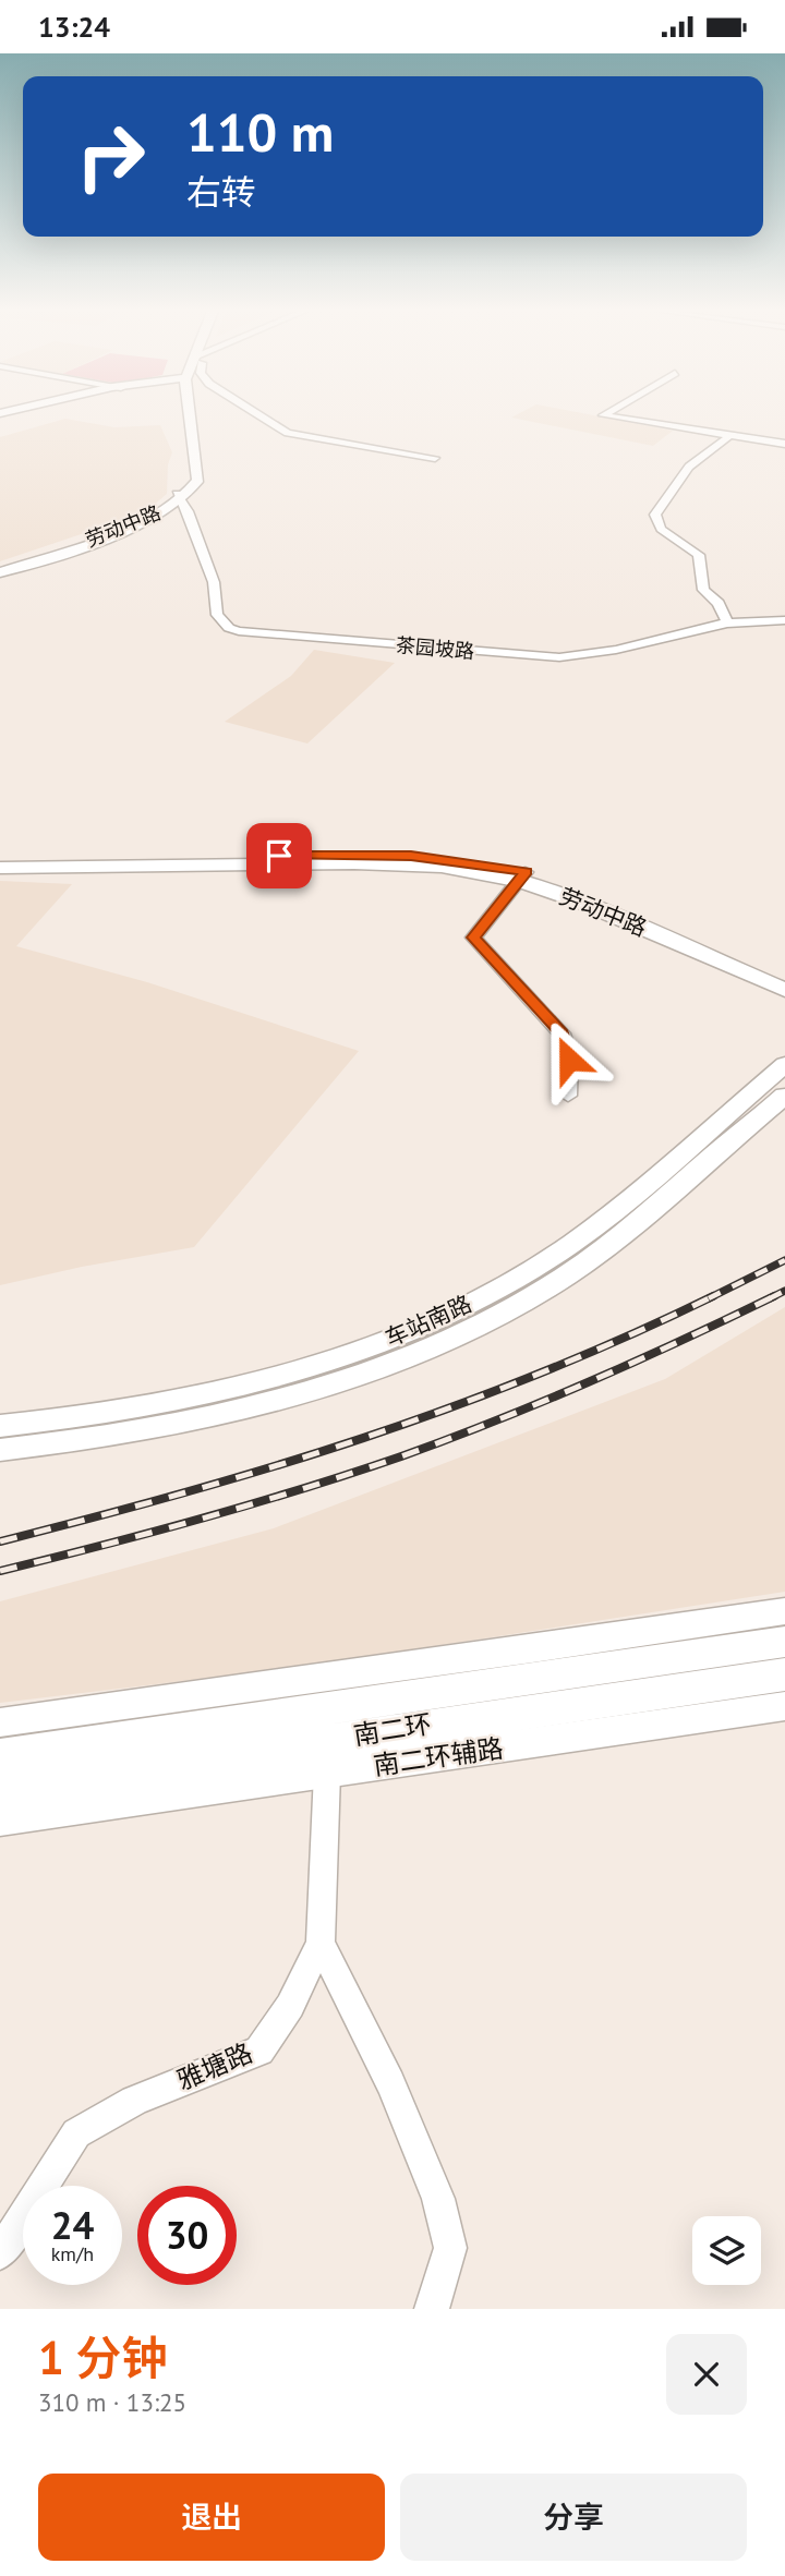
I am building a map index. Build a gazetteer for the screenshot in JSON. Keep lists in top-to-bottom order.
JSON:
{
  "streets": {
    "highway": ["南二环"],
    "main road": ["劳动中路", "车站南路", "南二环辅路"],
    "street": ["茶园坡路", "雅塘路"]
  },
  "crossings": [
    ["劳动中路", "茶园坡路"],
    ["南二环辅路", "雅塘路"]
  ],
  "page": {
    "status": "13:24",
    "turn": ["110 m", "右转"],
    "speed": "24 km/h",
    "limit": "30",
    "heading": ["1 分钟", "310 m · 13:25"],
    "buttons": ["退出", "分享"]
  }
}
